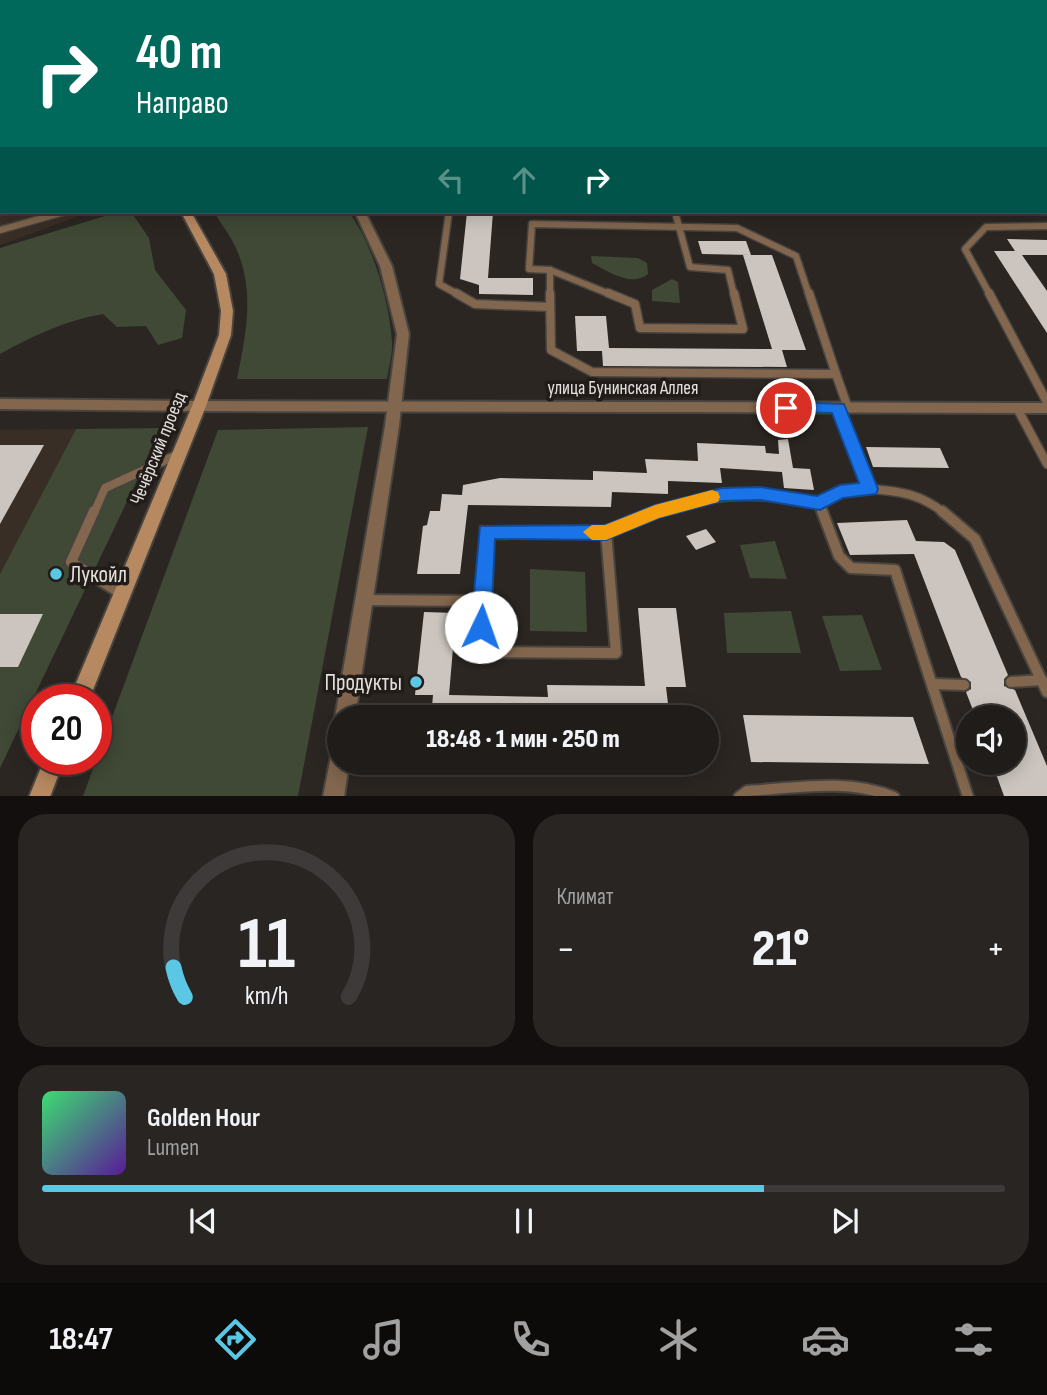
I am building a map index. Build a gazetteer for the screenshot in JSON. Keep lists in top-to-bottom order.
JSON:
{
  "streets": {
    "main road": ["Чечёрский проезд"],
    "street": ["улица Бунинская Аллея"]
  },
  "crossings": [
    ["улица Бунинская Аллея", "Чечёрский проезд"]
  ],
  "places": ["Лукойл", "Продукты"],
  "page": {
    "turn": ["40 m", "Направо"],
    "limit": "20",
    "trip": "18:48 · 1 мин · 250 m",
    "tile": "Климат",
    "heat": ["−", "21°", "+"],
    "song": ["Golden Hour", "Lumen"],
    "tabs": "18:47",
    "gauge": ["11", "km/h"]
  }
}
